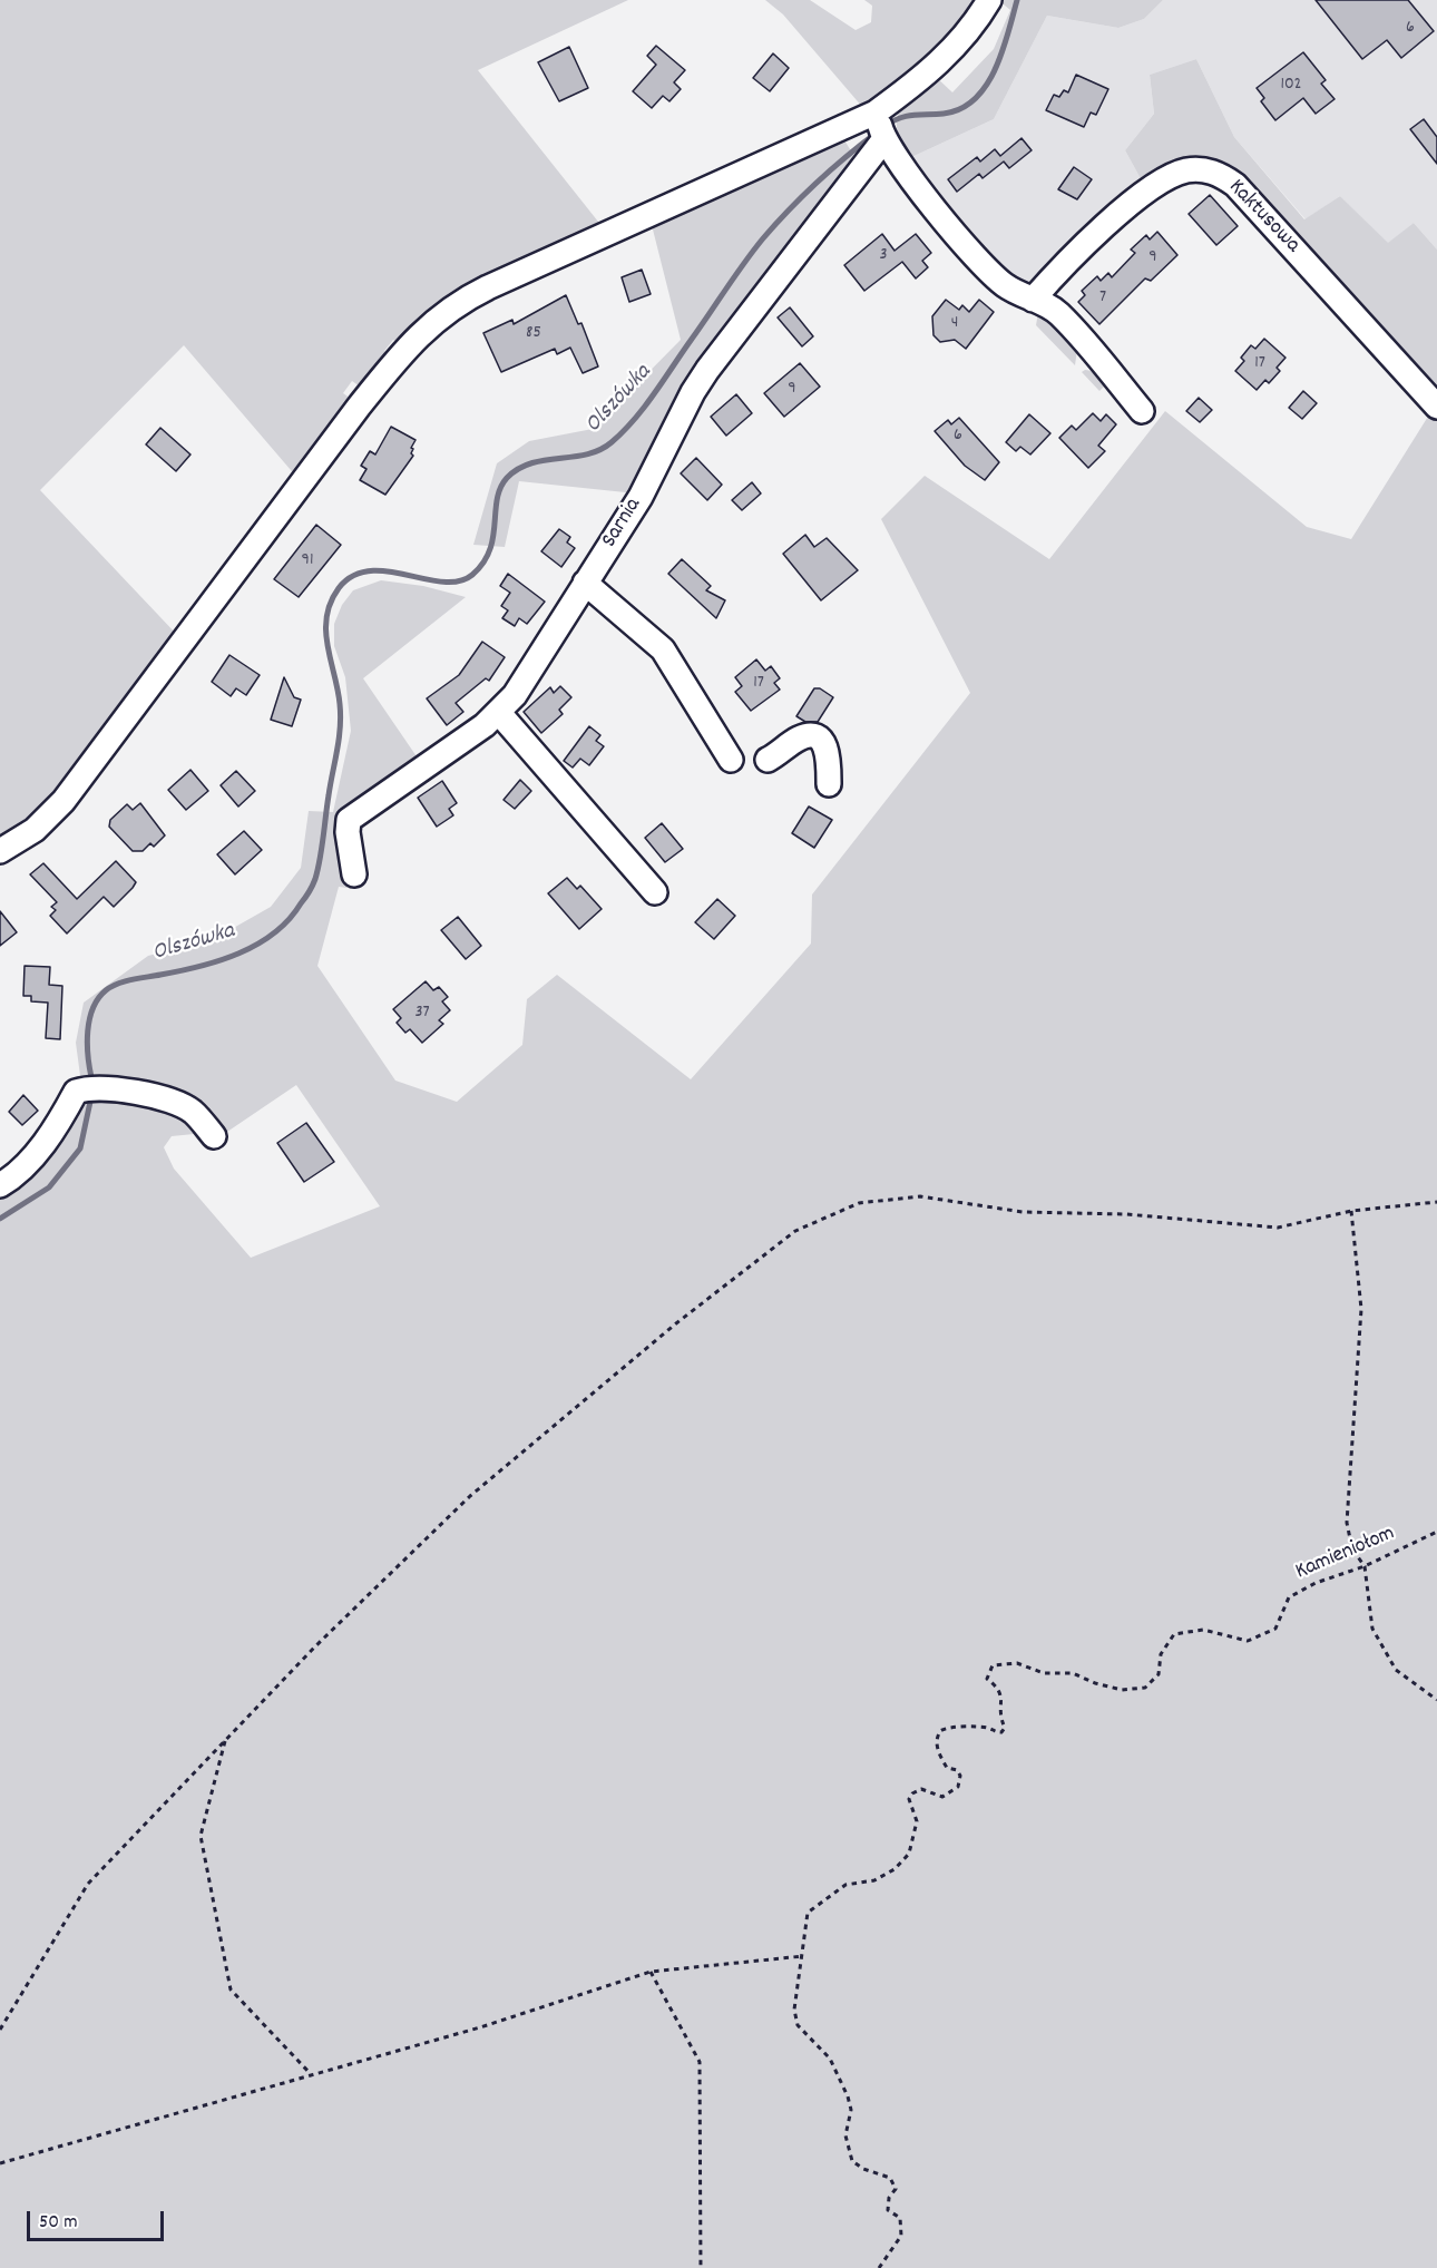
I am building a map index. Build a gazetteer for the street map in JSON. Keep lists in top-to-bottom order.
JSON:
{
  "streets": {
    "street": ["Kaktusowa", "Sarnia"],
    "path": ["Kamieniołom"]
  },
  "water": ["Olszówka"],
  "house_numbers": [
    "6",
    "102",
    "3",
    "9",
    "7",
    "4",
    "85",
    "17",
    "9",
    "6",
    "91",
    "17",
    "37"
  ],
  "scale_bar": "50 m"
}
